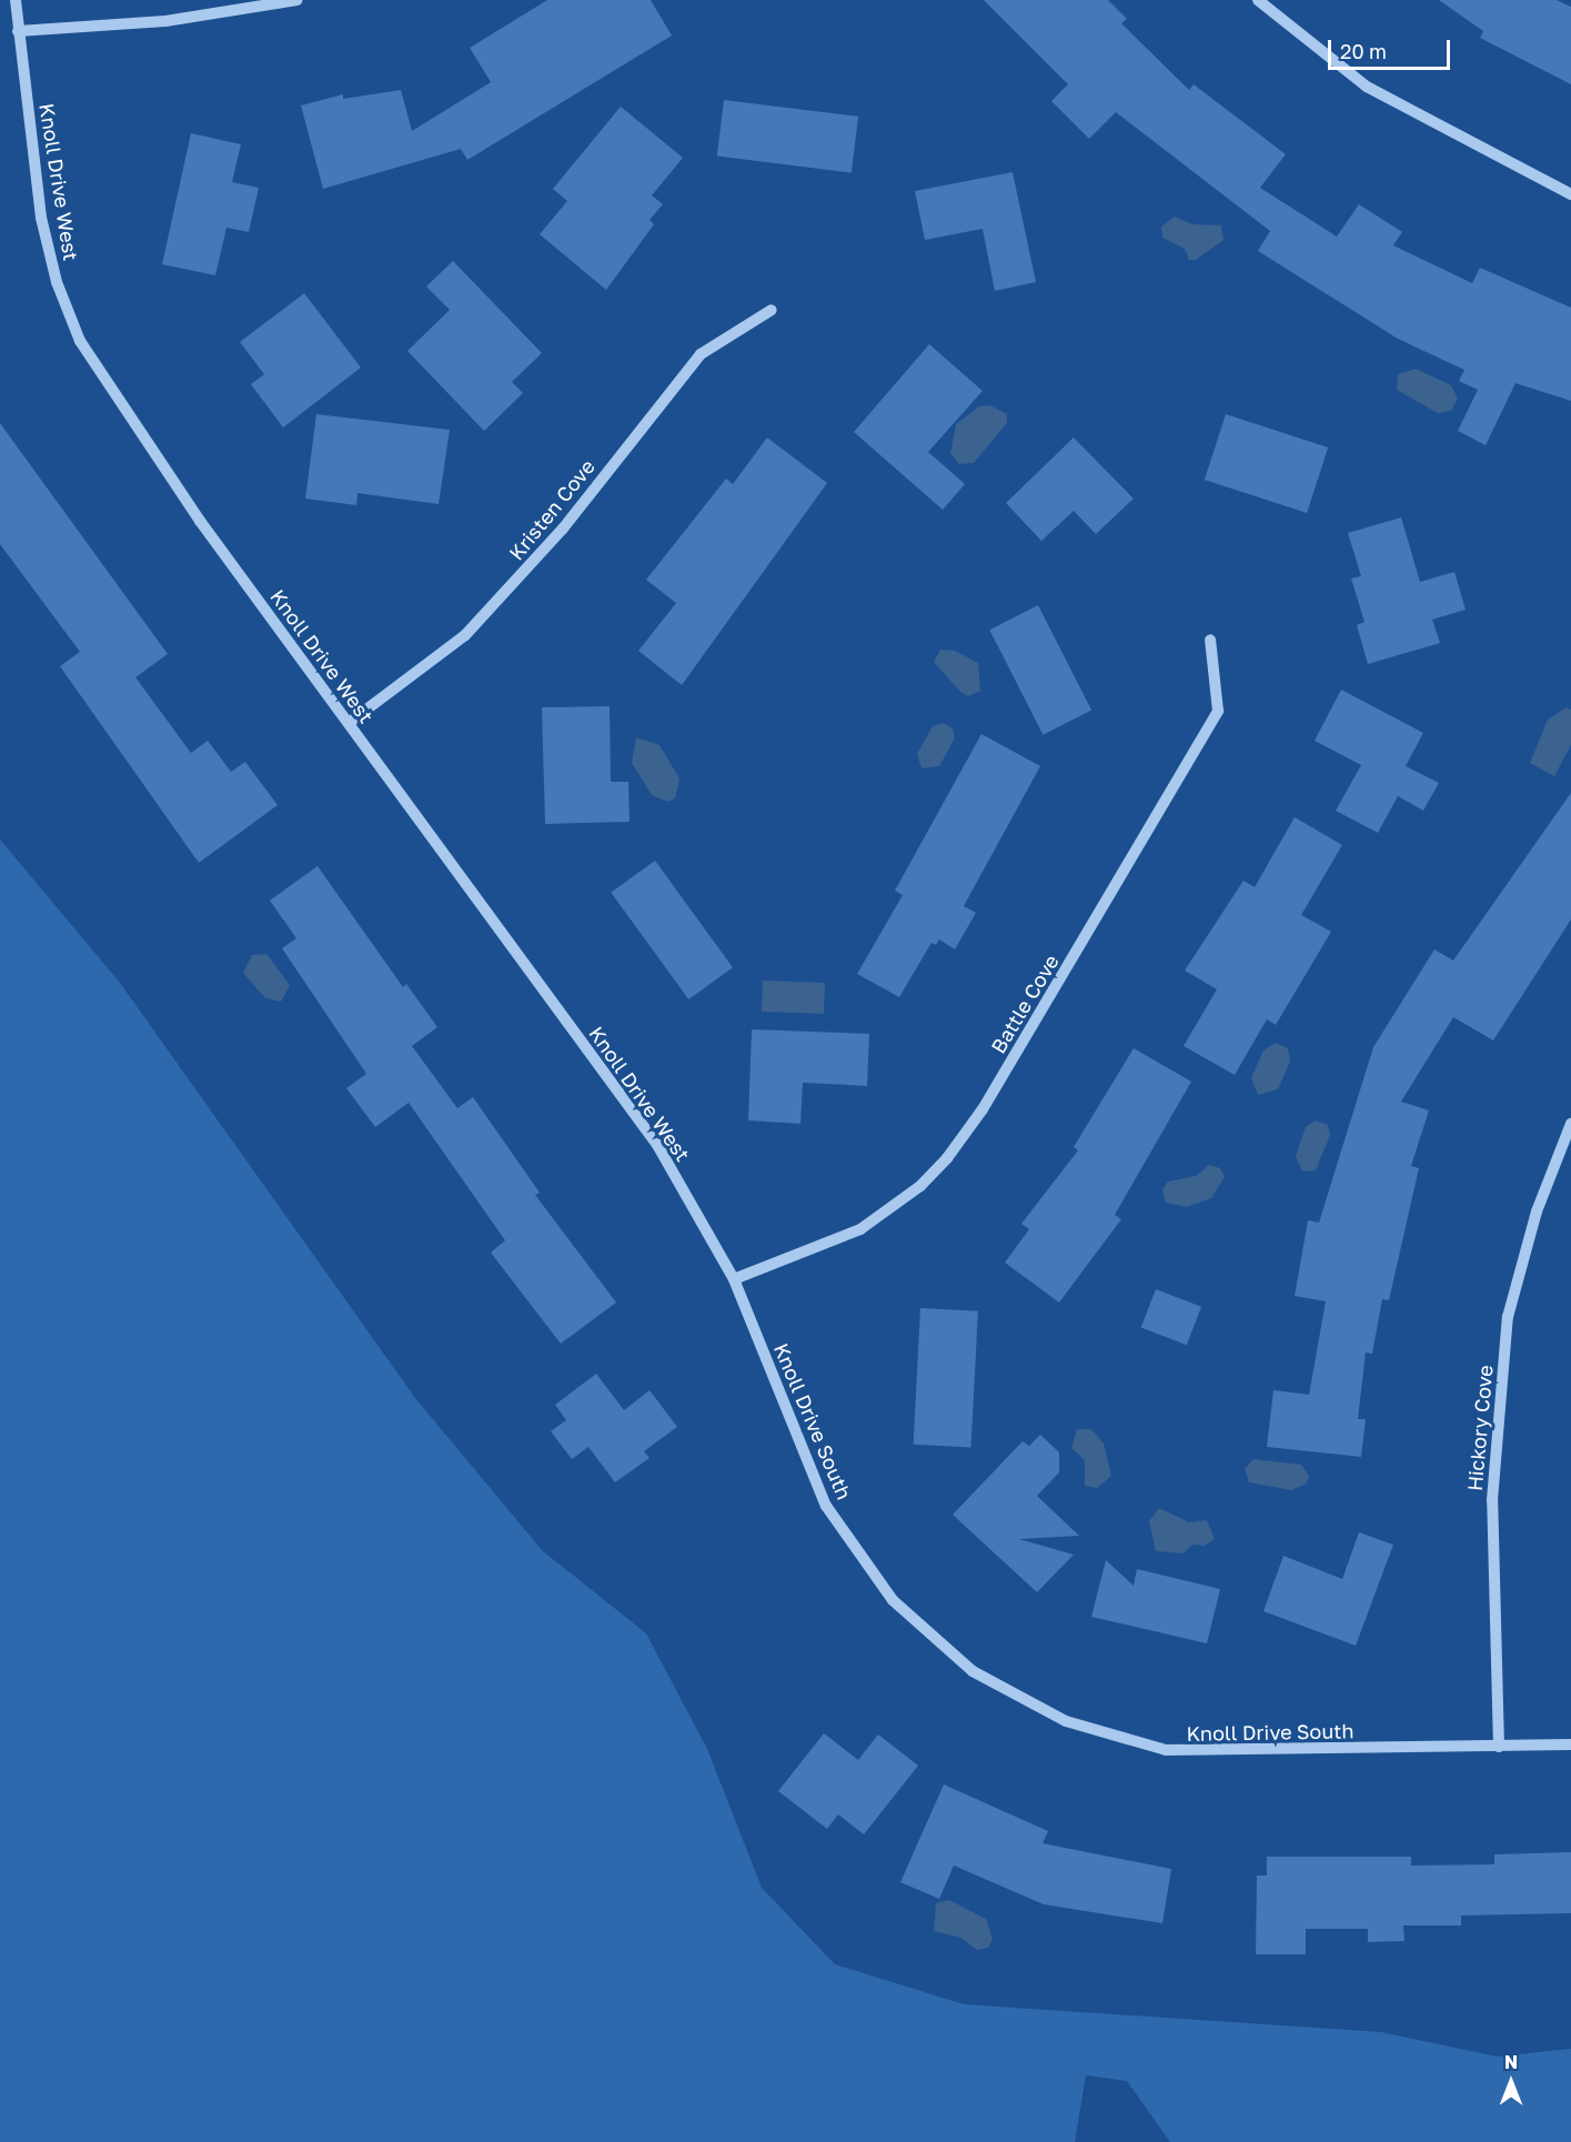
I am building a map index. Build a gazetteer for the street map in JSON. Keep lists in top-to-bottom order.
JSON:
{
  "streets": {
    "street": [
      "Knoll Drive West",
      "Kristen Cove",
      "Battle Cove",
      "Knoll Drive South",
      "Hickory Cove"
    ]
  },
  "crossings": [
    ["Knoll Drive West", "Kristen Cove"],
    ["Knoll Drive West", "Battle Cove"],
    ["Knoll Drive West", "Knoll Drive South"],
    ["Battle Cove", "Knoll Drive South"],
    ["Knoll Drive South", "Hickory Cove"]
  ],
  "scale_bar": "20 m",
  "north": "top"
}
